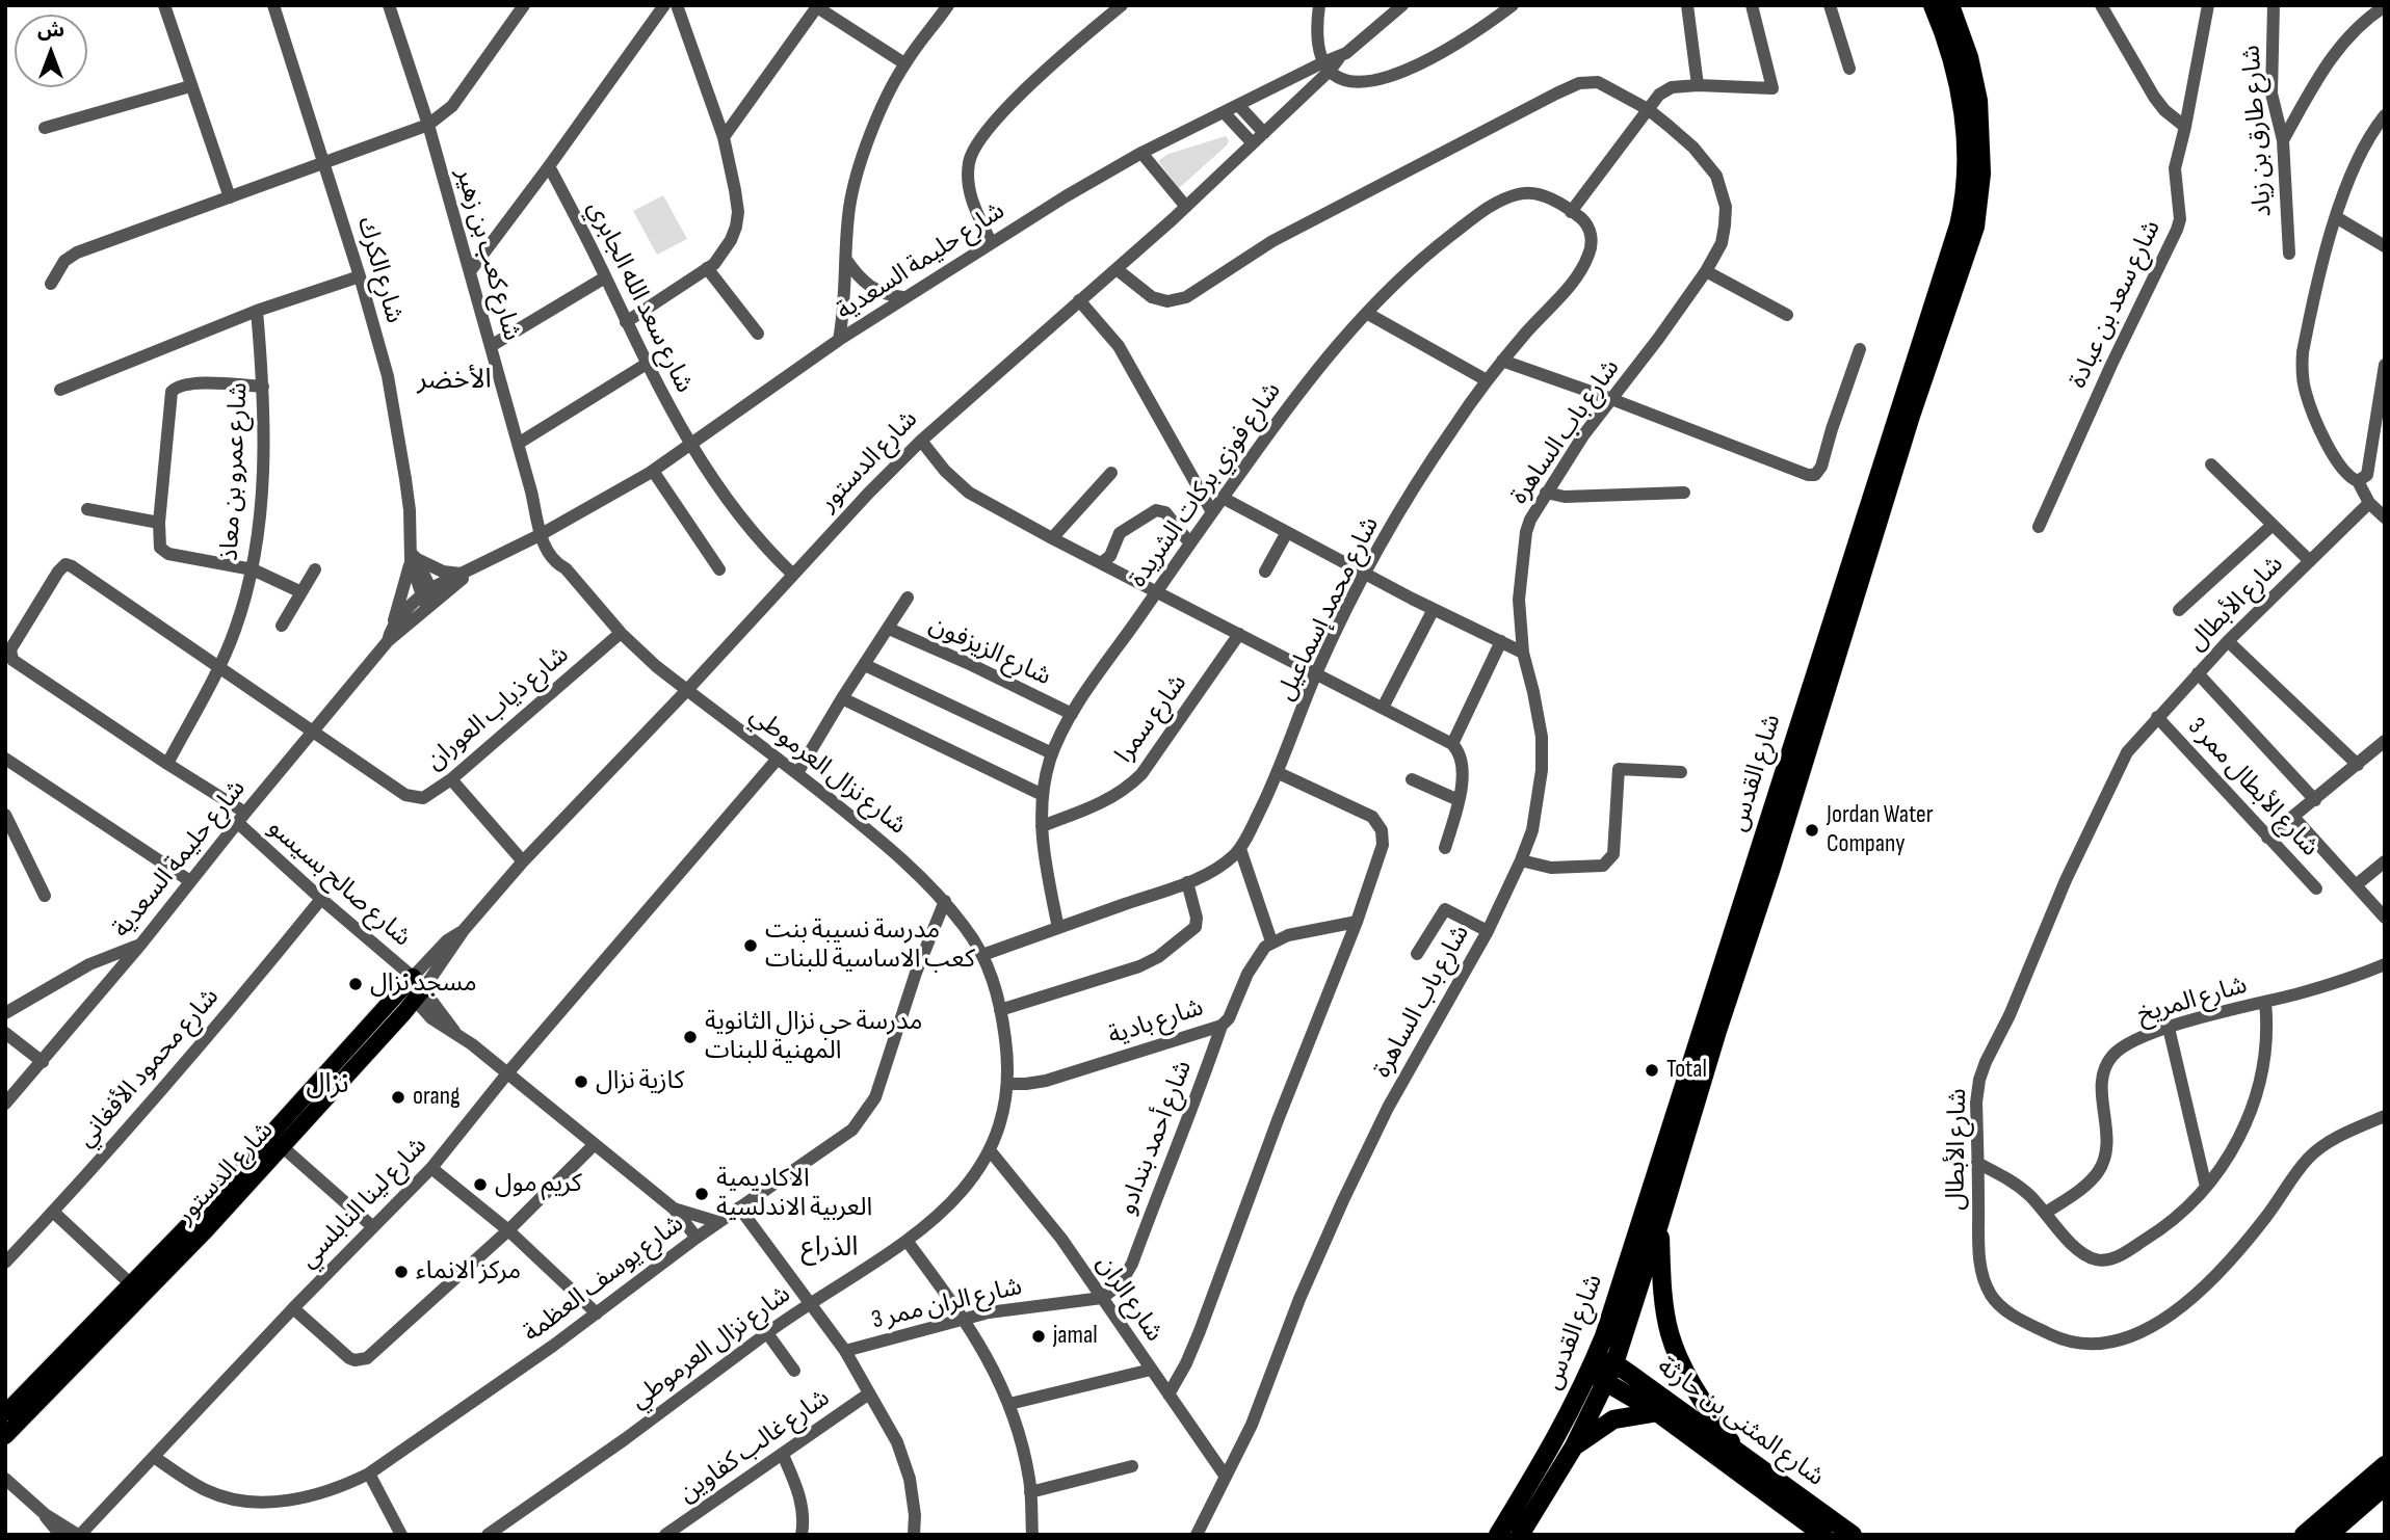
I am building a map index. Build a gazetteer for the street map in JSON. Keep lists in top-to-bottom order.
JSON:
{
  "streets": {
    "highway": ["شارع القدس", "شارع المثنى بن حارثة"],
    "main road": ["شارع الدستور"],
    "street": [
      "شارع طارق بن زياد",
      "شارع كعب بن زهير",
      "شارع حليمة السعدية",
      "شارع الكرك",
      "شارع سعد الله الجابري",
      "شارع سعد بن عبادة",
      "شارع باب الساهرة",
      "شارع عمرو بن معاذ",
      "شارع فوزي بركات الشريدة",
      "شارع الأبطال",
      "شارع محمد إسماعيل",
      "شارع الزيزفون",
      "شارع ذياب العوران",
      "شارع سمرا",
      "شارع نزال العرموطي",
      "شارع الأبطال ممر 3",
      "شارع صالح بسيسو",
      "شارع المريخ",
      "شارع بادية",
      "شارع محمود الأفغاني",
      "شارع أحمد بندادو",
      "شارع لينا النابلسي",
      "شارع يوسف العظمة",
      "شارع الران",
      "شارع الران ممر 3",
      "شارع غالب كفاوين"
    ]
  },
  "crossings": [
    ["شارع كعب بن زهير", "شارع حليمة السعدية"],
    ["شارع كعب بن زهير", "شارع نزال العرموطي"],
    ["شارع حليمة السعدية", "شارع الكرك"],
    ["شارع حليمة السعدية", "شارع سعد الله الجابري"],
    ["شارع حليمة السعدية", "شارع الدستور"],
    ["شارع حليمة السعدية", "شارع ذياب العوران"],
    ["شارع حليمة السعدية", "شارع نزال العرموطي"],
    ["شارع حليمة السعدية", "شارع صالح بسيسو"],
    ["شارع سعد الله الجابري", "شارع الدستور"],
    ["شارع باب الساهرة", "شارع الدستور"],
    ["شارع باب الساهرة", "شارع الران"],
    ["شارع الدستور", "شارع نزال العرموطي"],
    ["شارع الدستور", "شارع صالح بسيسو"],
    ["شارع عمرو بن معاذ", "شارع ذياب العوران"],
    ["شارع فوزي بركات الشريدة", "شارع محمد إسماعيل"],
    ["شارع فوزي بركات الشريدة", "شارع الزيزفون"],
    ["شارع فوزي بركات الشريدة", "شارع سمرا"],
    ["شارع الأبطال", "شارع الأبطال ممر 3"],
    ["شارع محمد إسماعيل", "شارع نزال العرموطي"],
    ["شارع ذياب العوران", "شارع نزال العرموطي"],
    ["شارع نزال العرموطي", "شارع بادية"],
    ["شارع نزال العرموطي", "شارع لينا النابلسي"],
    ["شارع نزال العرموطي", "شارع يوسف العظمة"],
    ["شارع نزال العرموطي", "شارع الران"],
    ["شارع القدس", "شارع المثنى بن حارثة"],
    ["شارع صالح بسيسو", "شارع محمود الأفغاني"],
    ["شارع صالح بسيسو", "شارع لينا النابلسي"],
    ["شارع بادية", "شارع أحمد بندادو"],
    ["شارع أحمد بندادو", "شارع الران"],
    ["شارع أحمد بندادو", "شارع الران ممر 3"],
    ["شارع لينا النابلسي", "شارع يوسف العظمة"],
    ["شارع الران", "شارع الران ممر 3"]
  ],
  "districts": ["الأخضر", "نزال", "الذراع"],
  "places": [
    "Jordan Water Company",
    "مدرسة نسيبة بنت كعب الاساسية للبنات",
    "مسجد نزال",
    "مدرسة حي نزال الثانوية المهنية للبنات",
    "Total",
    "كازية نزال",
    "orang",
    "كريم مول",
    "الاكاديمية العربية الاندلسية",
    "مركز الانماء",
    "jamal"
  ],
  "north": "top"
}
